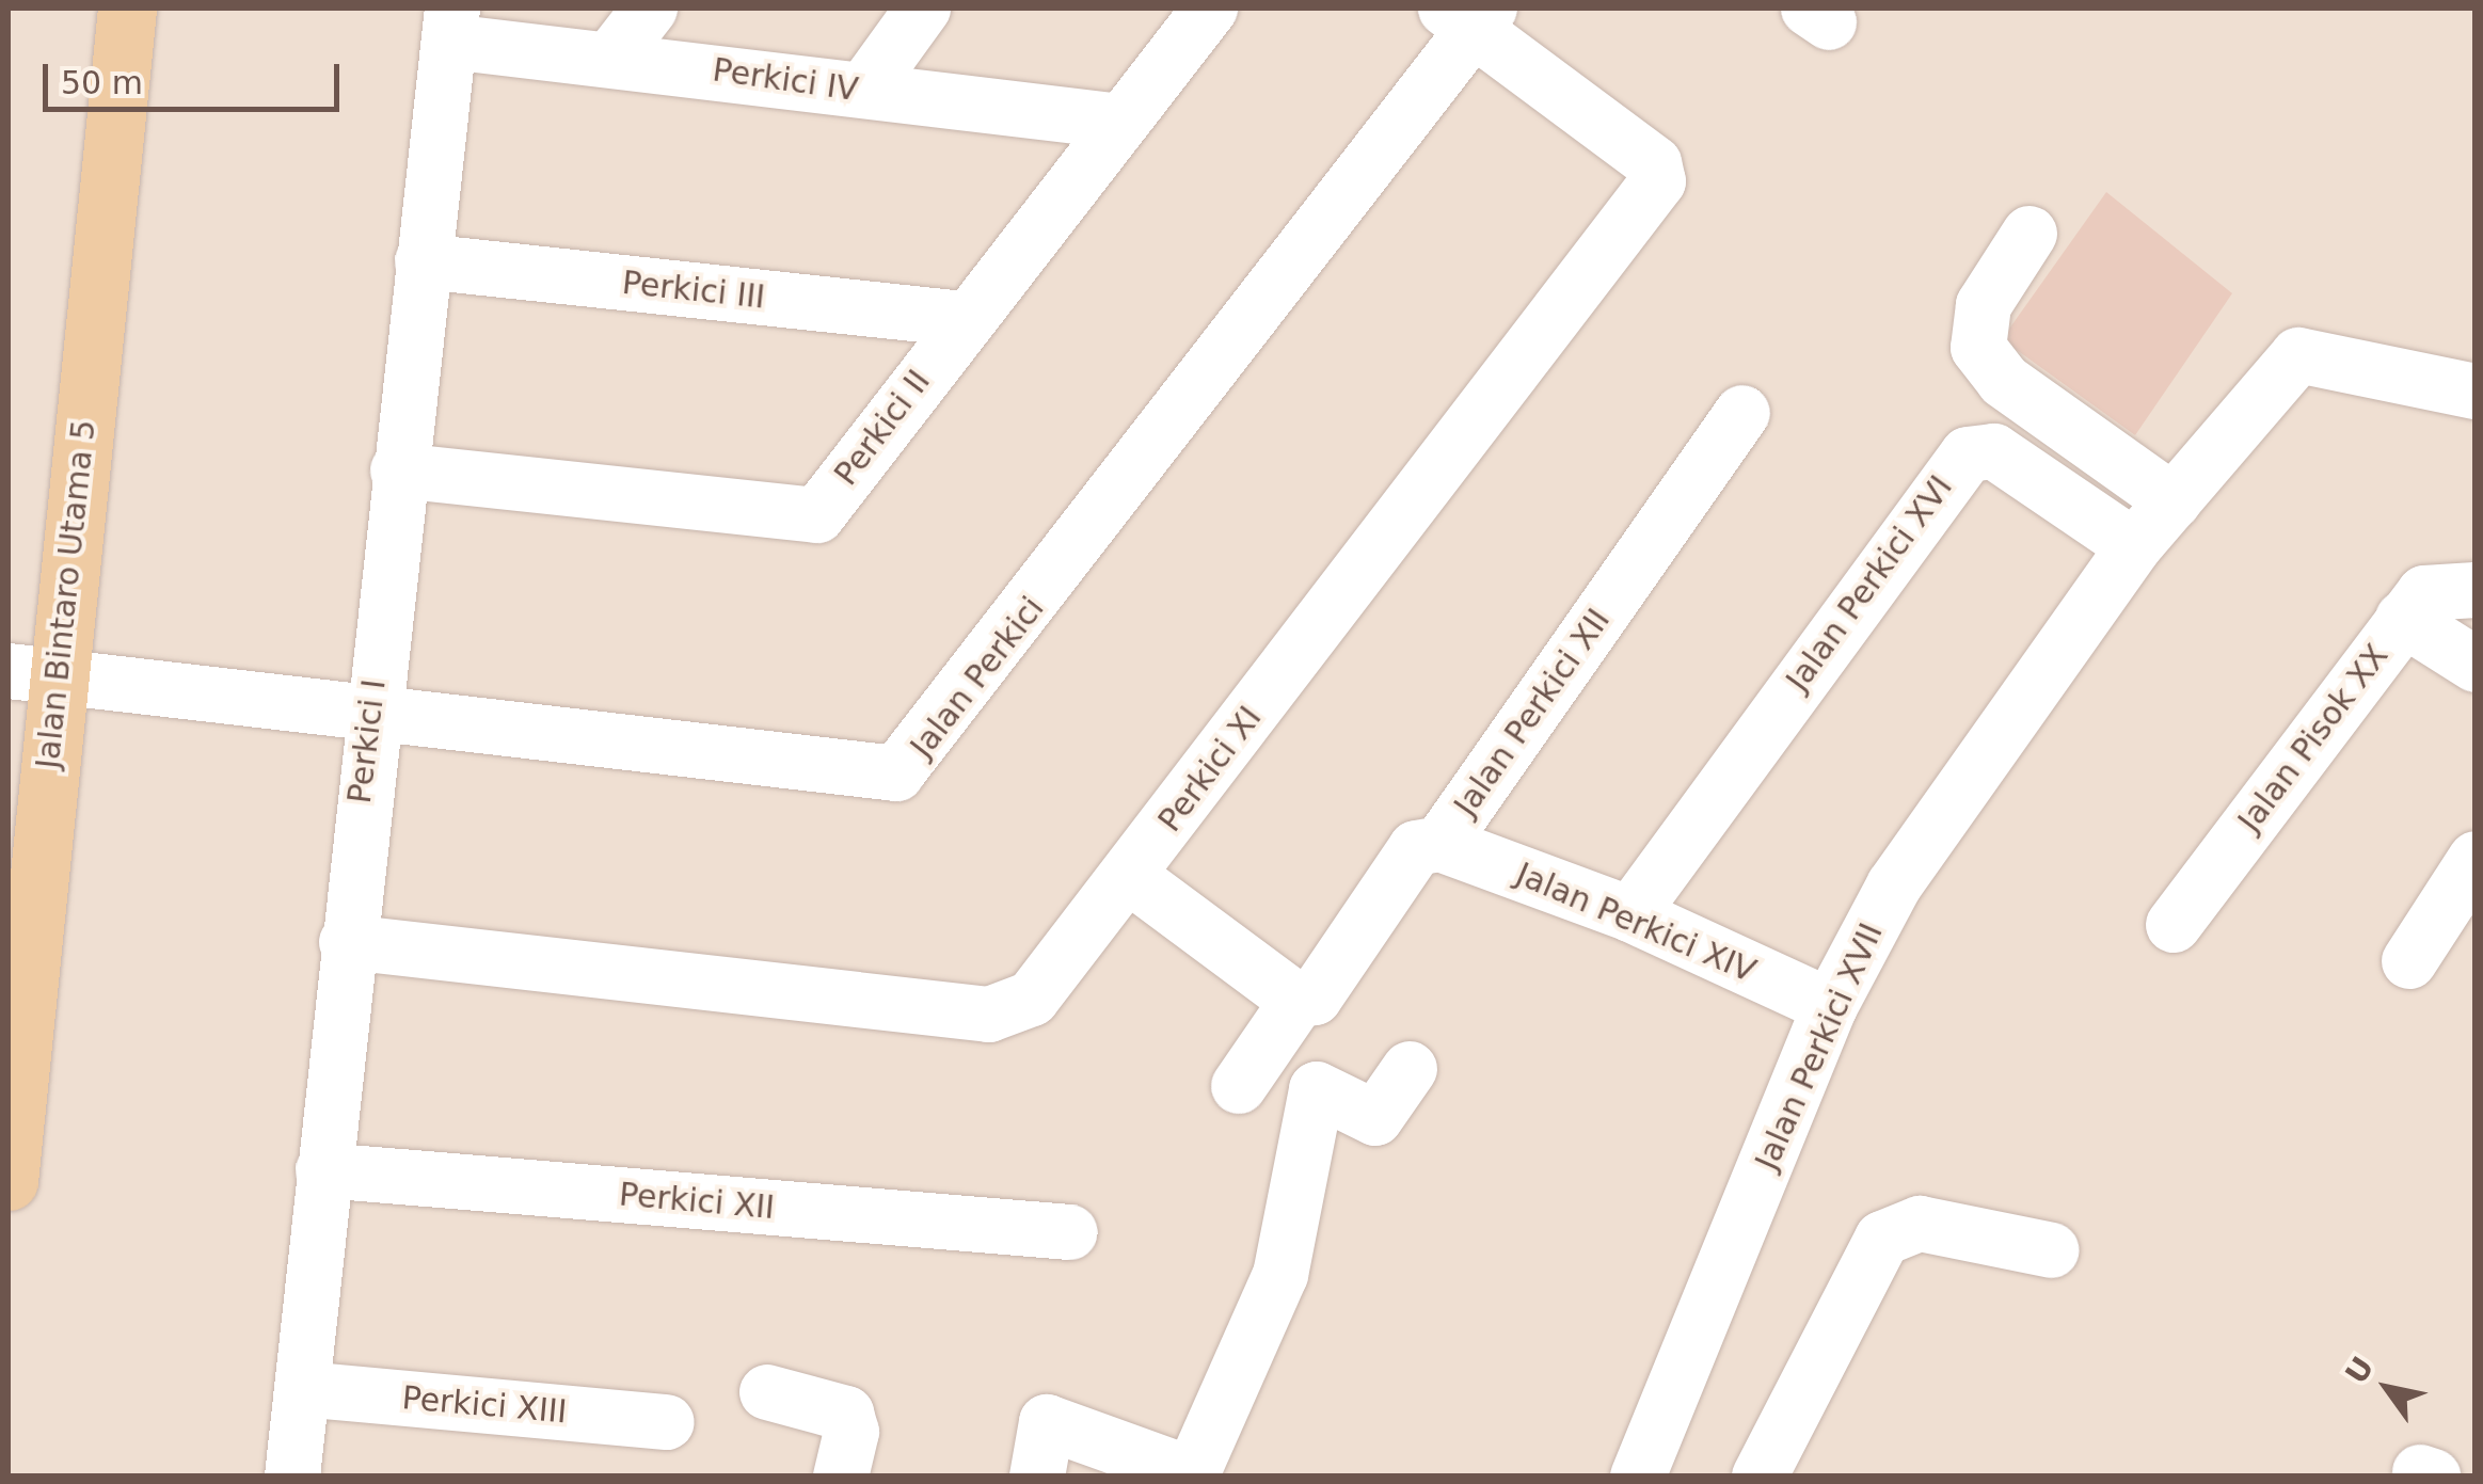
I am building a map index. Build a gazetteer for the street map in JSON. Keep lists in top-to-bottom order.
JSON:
{
  "streets": {
    "main road": ["Jalan Bintaro Utama 5"],
    "street": [
      "Perkici IV",
      "Perkici III",
      "Perkici II",
      "Jalan Perkici XVI",
      "Jalan Perkici",
      "Jalan Perkici XII",
      "Jalan Pisok XX",
      "Perkici I",
      "Perkici XI",
      "Jalan Perkici XIV",
      "Jalan Perkici XVII",
      "Perkici XII",
      "Perkici XIII"
    ]
  },
  "crossings": [
    ["Perkici IV", "Perkici II"],
    ["Perkici IV", "Perkici I"],
    ["Perkici III", "Perkici II"],
    ["Perkici III", "Perkici I"],
    ["Perkici II", "Perkici I"],
    ["Jalan Perkici XVI", "Jalan Perkici XIV"],
    ["Jalan Perkici XVI", "Jalan Perkici XVII"],
    ["Jalan Bintaro Utama 5", "Jalan Perkici"],
    ["Jalan Perkici", "Perkici I"],
    ["Jalan Perkici", "Perkici XI"],
    ["Jalan Perkici XII", "Jalan Perkici XIV"],
    ["Perkici I", "Perkici XI"],
    ["Perkici I", "Perkici XII"],
    ["Perkici I", "Perkici XIII"],
    ["Jalan Perkici XIV", "Jalan Perkici XVII"]
  ],
  "scale_bar": "50 m",
  "north": "top left"
}
